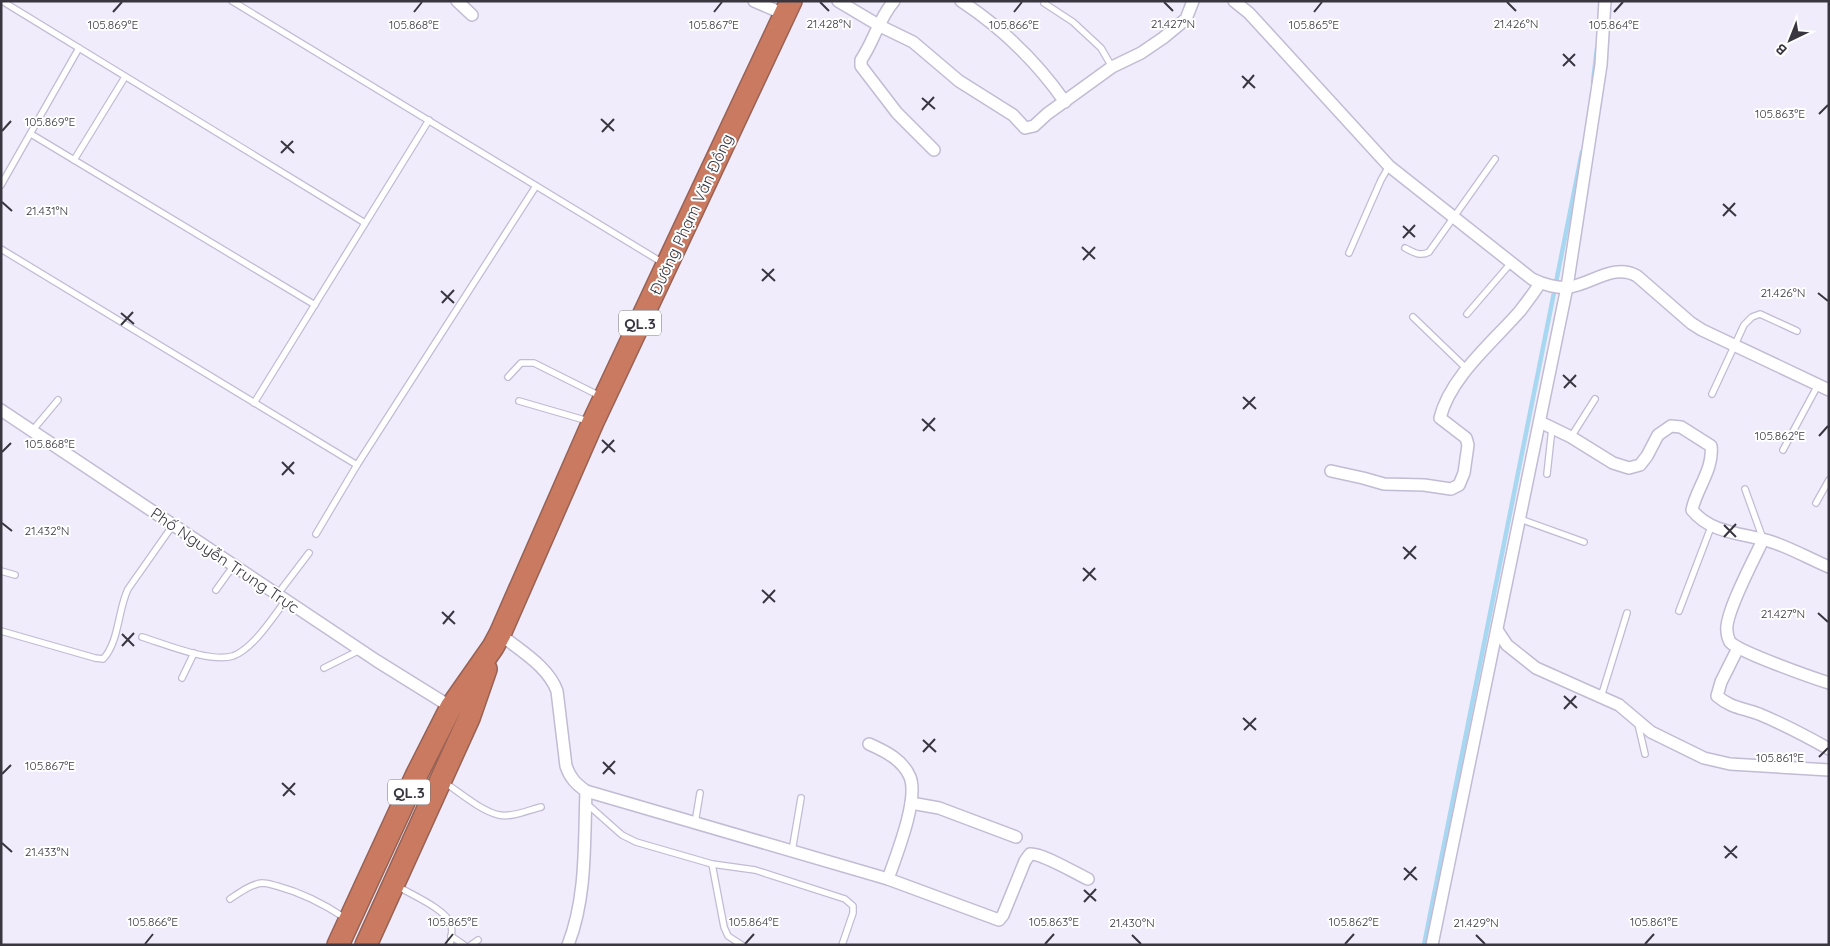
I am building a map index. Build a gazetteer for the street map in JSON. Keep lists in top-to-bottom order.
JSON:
{
  "streets": {
    "highway": ["Đường Phạm Văn Đồng", "QL.3"],
    "street": ["Phố Nguyễn Trung Trực"]
  },
  "crossings": [
    ["Đường Phạm Văn Đồng", "Phố Nguyễn Trung Trực"]
  ],
  "north": "bottom left",
  "coordinates": [
    "21.428°N",
    "21.427°N",
    "21.426°N",
    "105.869°E",
    "105.868°E",
    "105.867°E",
    "105.866°E",
    "105.865°E",
    "105.864°E",
    "105.863°E",
    "21.431°N",
    "105.862°E",
    "21.432°N",
    "105.861°E",
    "21.433°N",
    "21.430°N",
    "21.429°N"
  ]
}
